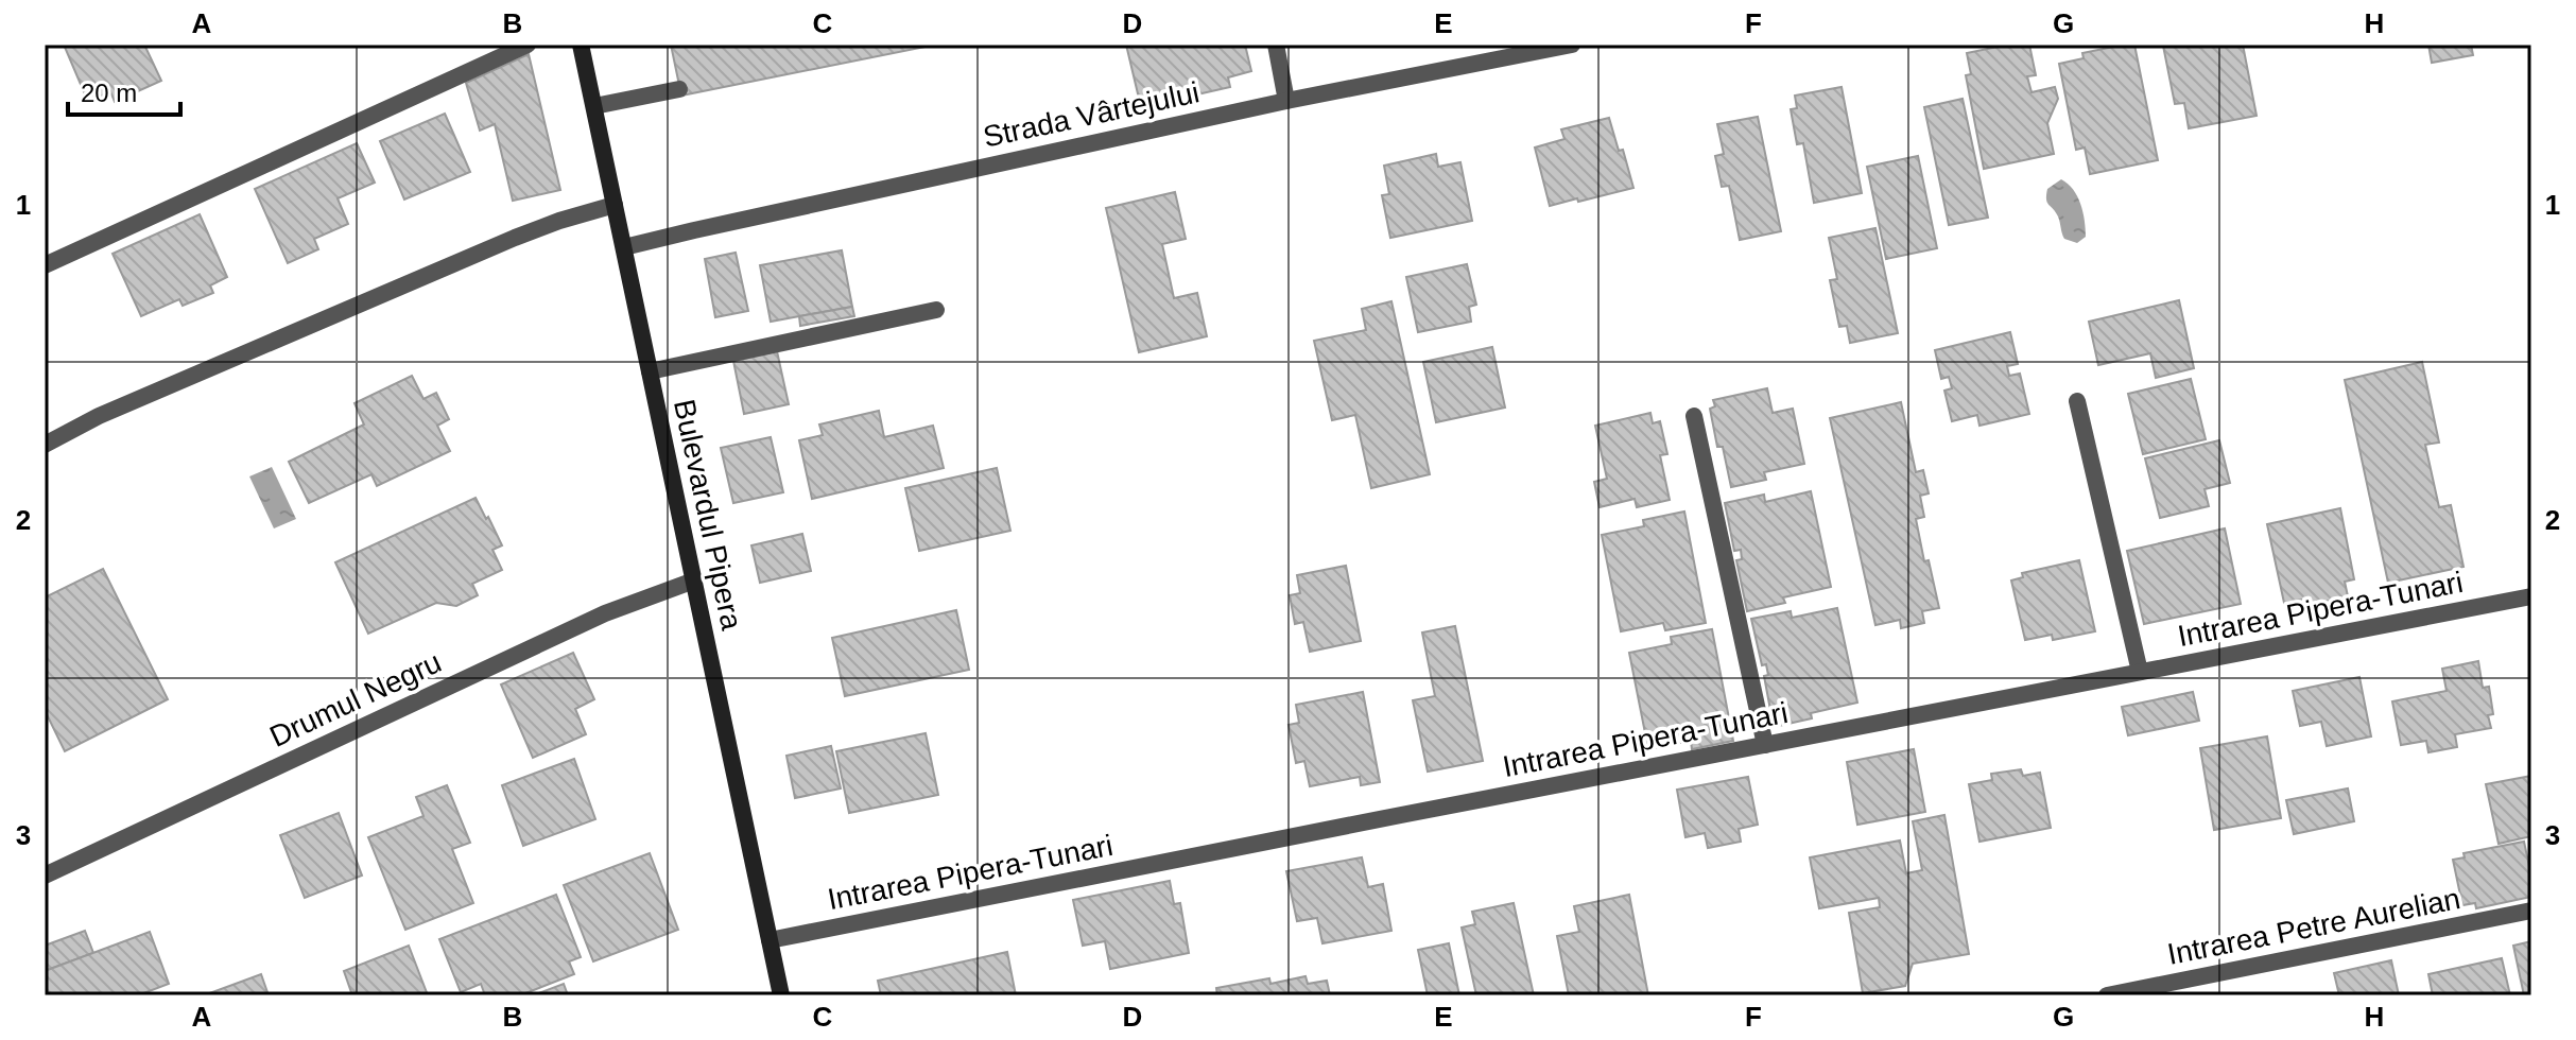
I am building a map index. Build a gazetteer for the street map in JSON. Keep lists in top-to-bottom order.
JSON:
{
  "streets": {
    "main road": ["Bulevardul Pipera"],
    "street": [
      "Strada Vârtejului",
      "Intrarea Pipera-Tunari",
      "Drumul Negru",
      "Intrarea Petre Aurelian"
    ]
  },
  "crossings": [
    ["Strada Vârtejului", "Bulevardul Pipera"],
    ["Bulevardul Pipera", "Intrarea Pipera-Tunari"],
    ["Bulevardul Pipera", "Drumul Negru"]
  ],
  "scale_bar": "20 m",
  "grid": {
    "columns": [
      "A",
      "B",
      "C",
      "D",
      "E",
      "F",
      "G",
      "H"
    ],
    "rows": ["1", "2", "3"]
  }
}
